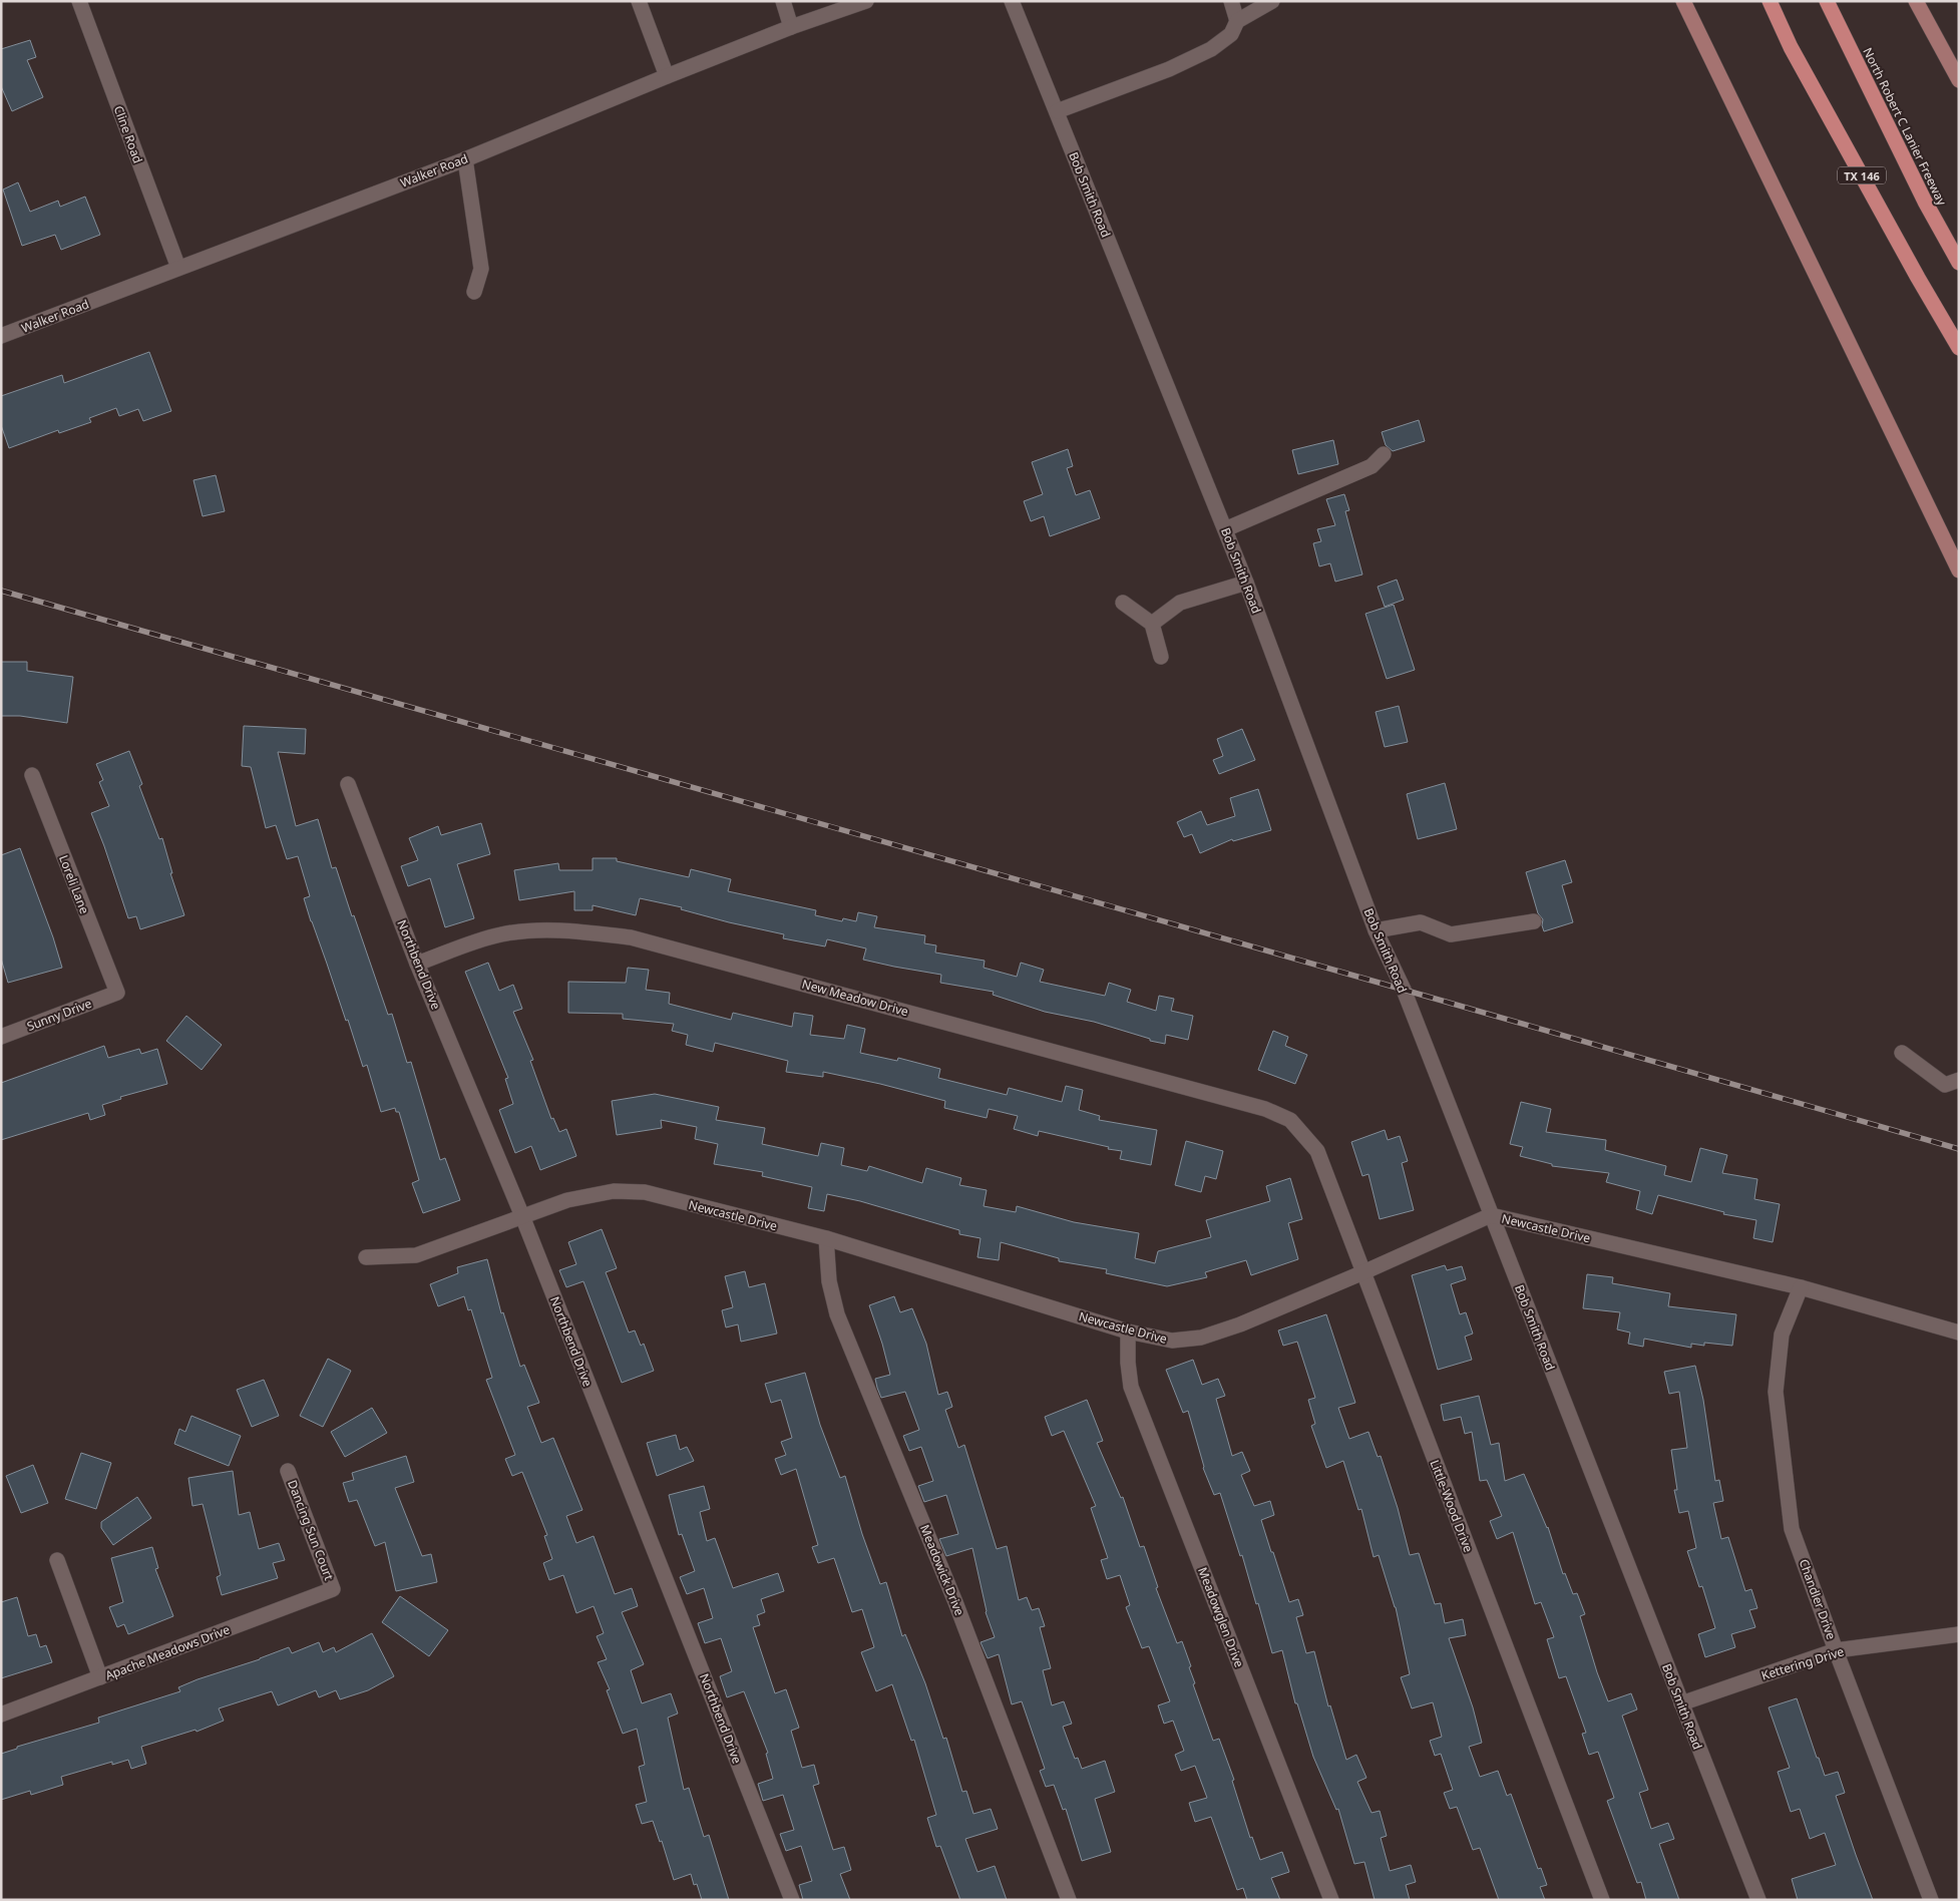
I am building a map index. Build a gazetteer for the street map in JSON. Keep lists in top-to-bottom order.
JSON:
{
  "streets": {
    "highway": ["North Robert C Lanier Freeway", "TX 146"],
    "street": [
      "Cline Road",
      "Walker Road",
      "Bob Smith Road",
      "Loreli Lane",
      "Northbend Drive",
      "New Meadow Drive",
      "Sunny Drive",
      "Newcastle Drive",
      "Little-Wood Drive",
      "Dancing Sun Court",
      "Meadowick Drive",
      "Chandler Drive",
      "Meadowglen Drive",
      "Apache Meadows Drive",
      "Kettering Drive"
    ]
  },
  "crossings": [
    ["Cline Road", "Walker Road"],
    ["Bob Smith Road", "Newcastle Drive"],
    ["Bob Smith Road", "Kettering Drive"],
    ["Loreli Lane", "Sunny Drive"],
    ["Northbend Drive", "New Meadow Drive"],
    ["Northbend Drive", "Newcastle Drive"],
    ["New Meadow Drive", "Little-Wood Drive"],
    ["Newcastle Drive", "Little-Wood Drive"],
    ["Newcastle Drive", "Meadowick Drive"],
    ["Newcastle Drive", "Chandler Drive"],
    ["Newcastle Drive", "Meadowglen Drive"],
    ["Dancing Sun Court", "Apache Meadows Drive"],
    ["Chandler Drive", "Kettering Drive"]
  ]
}
